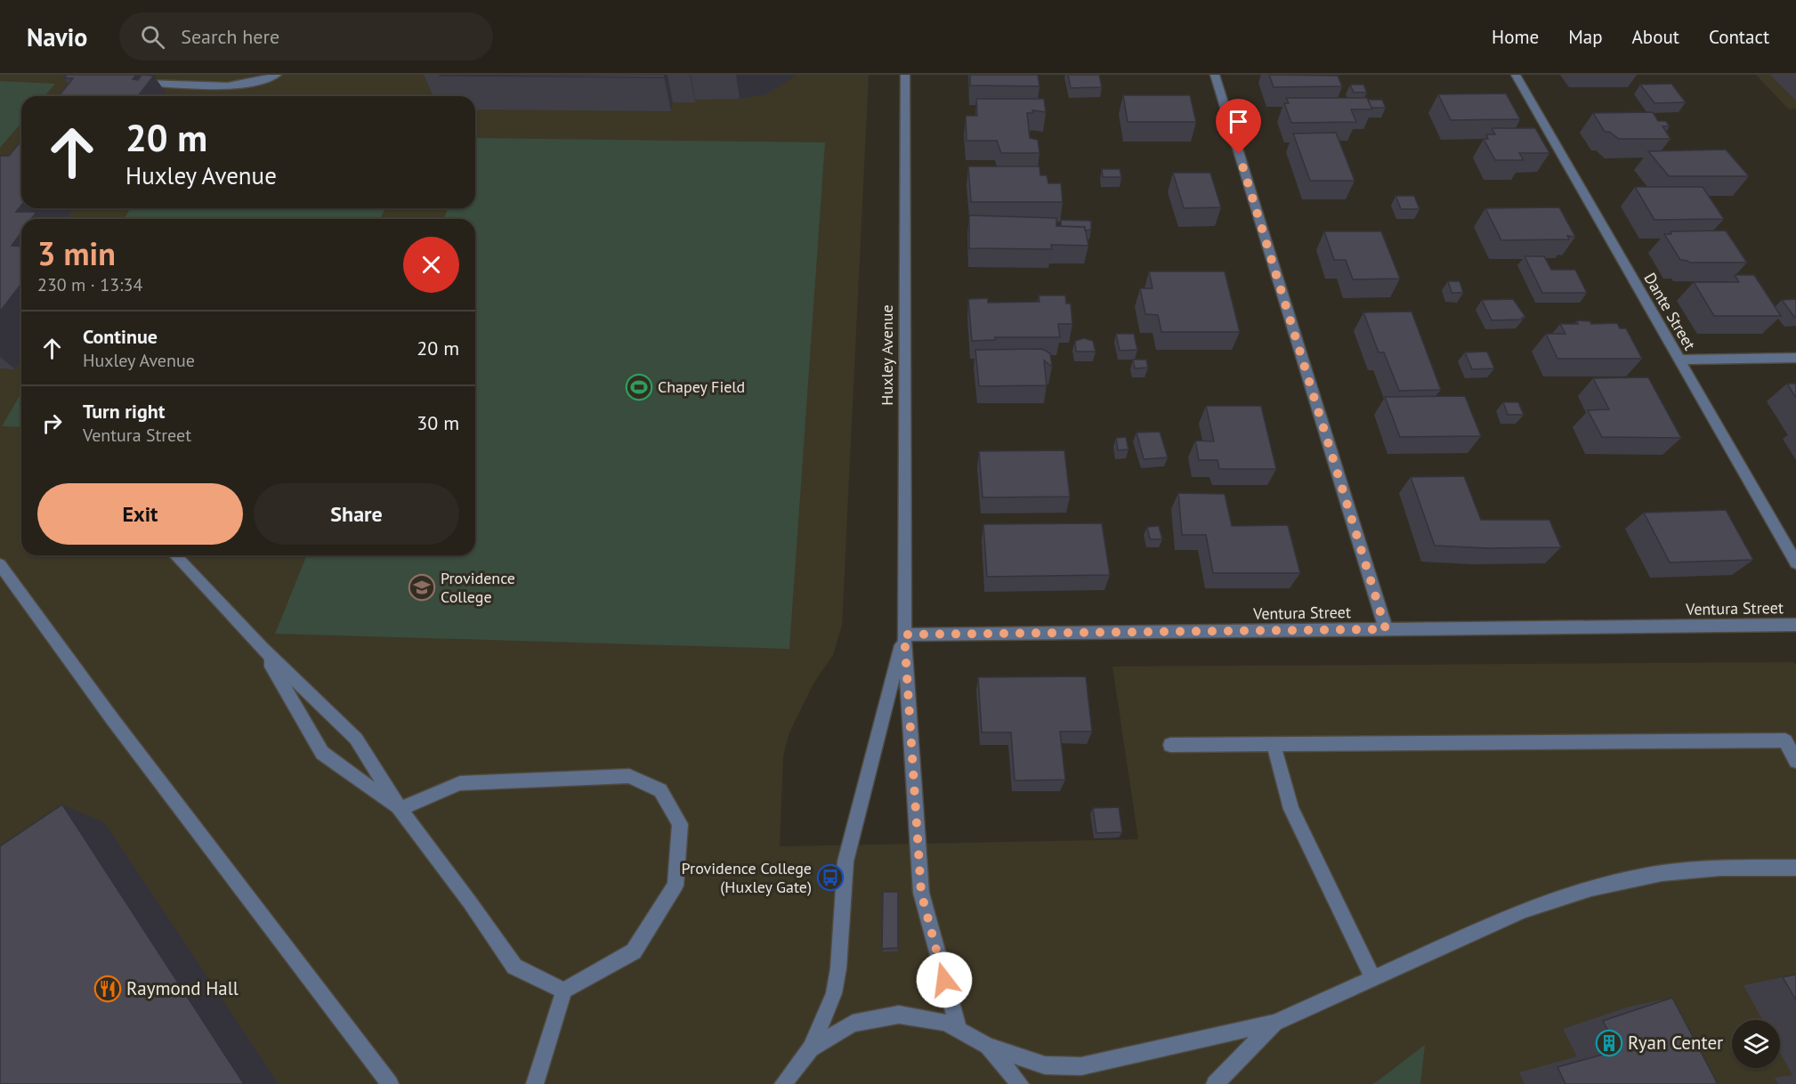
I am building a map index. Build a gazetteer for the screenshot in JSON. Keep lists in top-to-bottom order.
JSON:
{
  "streets": {
    "street": ["Dante Street", "Huxley Avenue", "Ventura Street"]
  },
  "crossings": [
    ["Huxley Avenue", "Ventura Street"]
  ],
  "places": {
    "sports": ["Chapey Field"],
    "school or university": ["Providence College"],
    "bus stop": ["Providence College (Huxley Gate)"],
    "restaurant": ["Raymond Hall"],
    "building": ["Ryan Center"]
  },
  "page": {
    "header": "Navio",
    "search": "Search here",
    "nav": [
      "Home",
      "Map",
      "About",
      "Contact"
    ],
    "turn": ["20 m", "Huxley Avenue"],
    "heading": ["3 min", "230 m · 13:34"],
    "list": [
      {
        "name": "Continue",
        "note": "Huxley Avenue",
        "value": "20 m"
      },
      {
        "name": "Turn right",
        "note": "Ventura Street",
        "value": "30 m"
      }
    ],
    "buttons": ["Exit", "Share"]
  }
}
